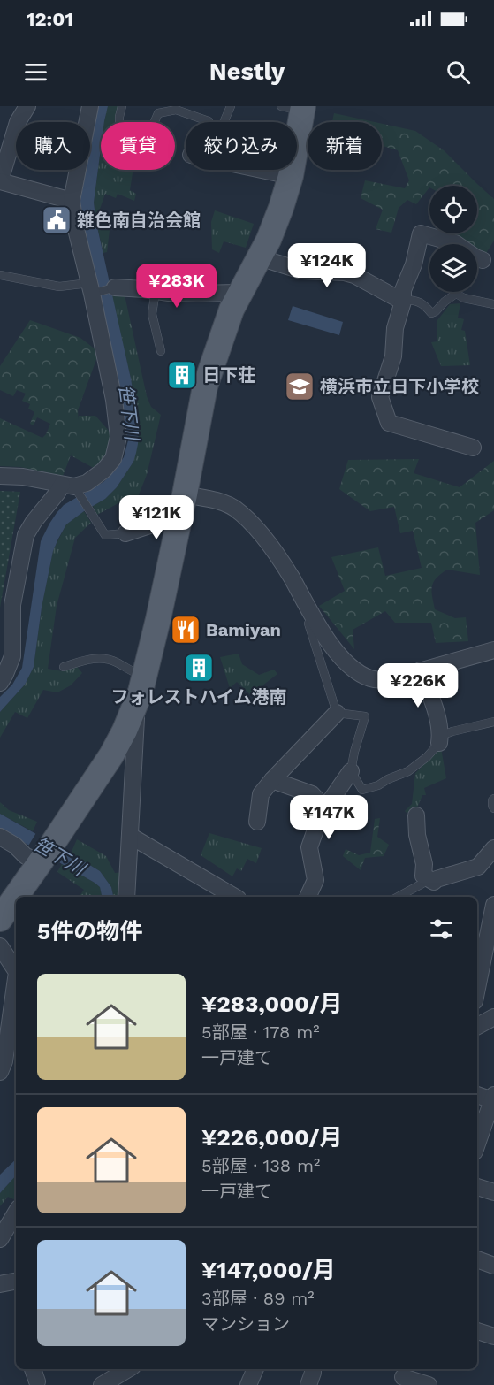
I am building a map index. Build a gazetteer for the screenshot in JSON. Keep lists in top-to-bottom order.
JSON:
{
  "water": ["笹下川"],
  "places": {
    "public building": ["雑色南自治会館"],
    "building": ["日下荘", "フォレストハイム港南"],
    "school or university": ["横浜市立日下小学校"],
    "restaurant": ["Bamiyan"]
  },
  "page": {
    "status": "12:01",
    "header": "Nestly",
    "chip": [
      "購入",
      "賃貸",
      "絞り込み",
      "新着"
    ],
    "price": [
      "¥124K",
      "¥283K",
      "¥121K",
      "¥226K",
      "¥147K"
    ],
    "heading": "5件の物件",
    "list": [
      {
        "name": "¥283,000/月",
        "note": "5部屋 · 178 m² · 一戸建て"
      },
      {
        "name": "¥226,000/月",
        "note": "5部屋 · 138 m² · 一戸建て"
      },
      {
        "name": "¥147,000/月",
        "note": "3部屋 · 89 m² · マンション"
      }
    ]
  }
}
